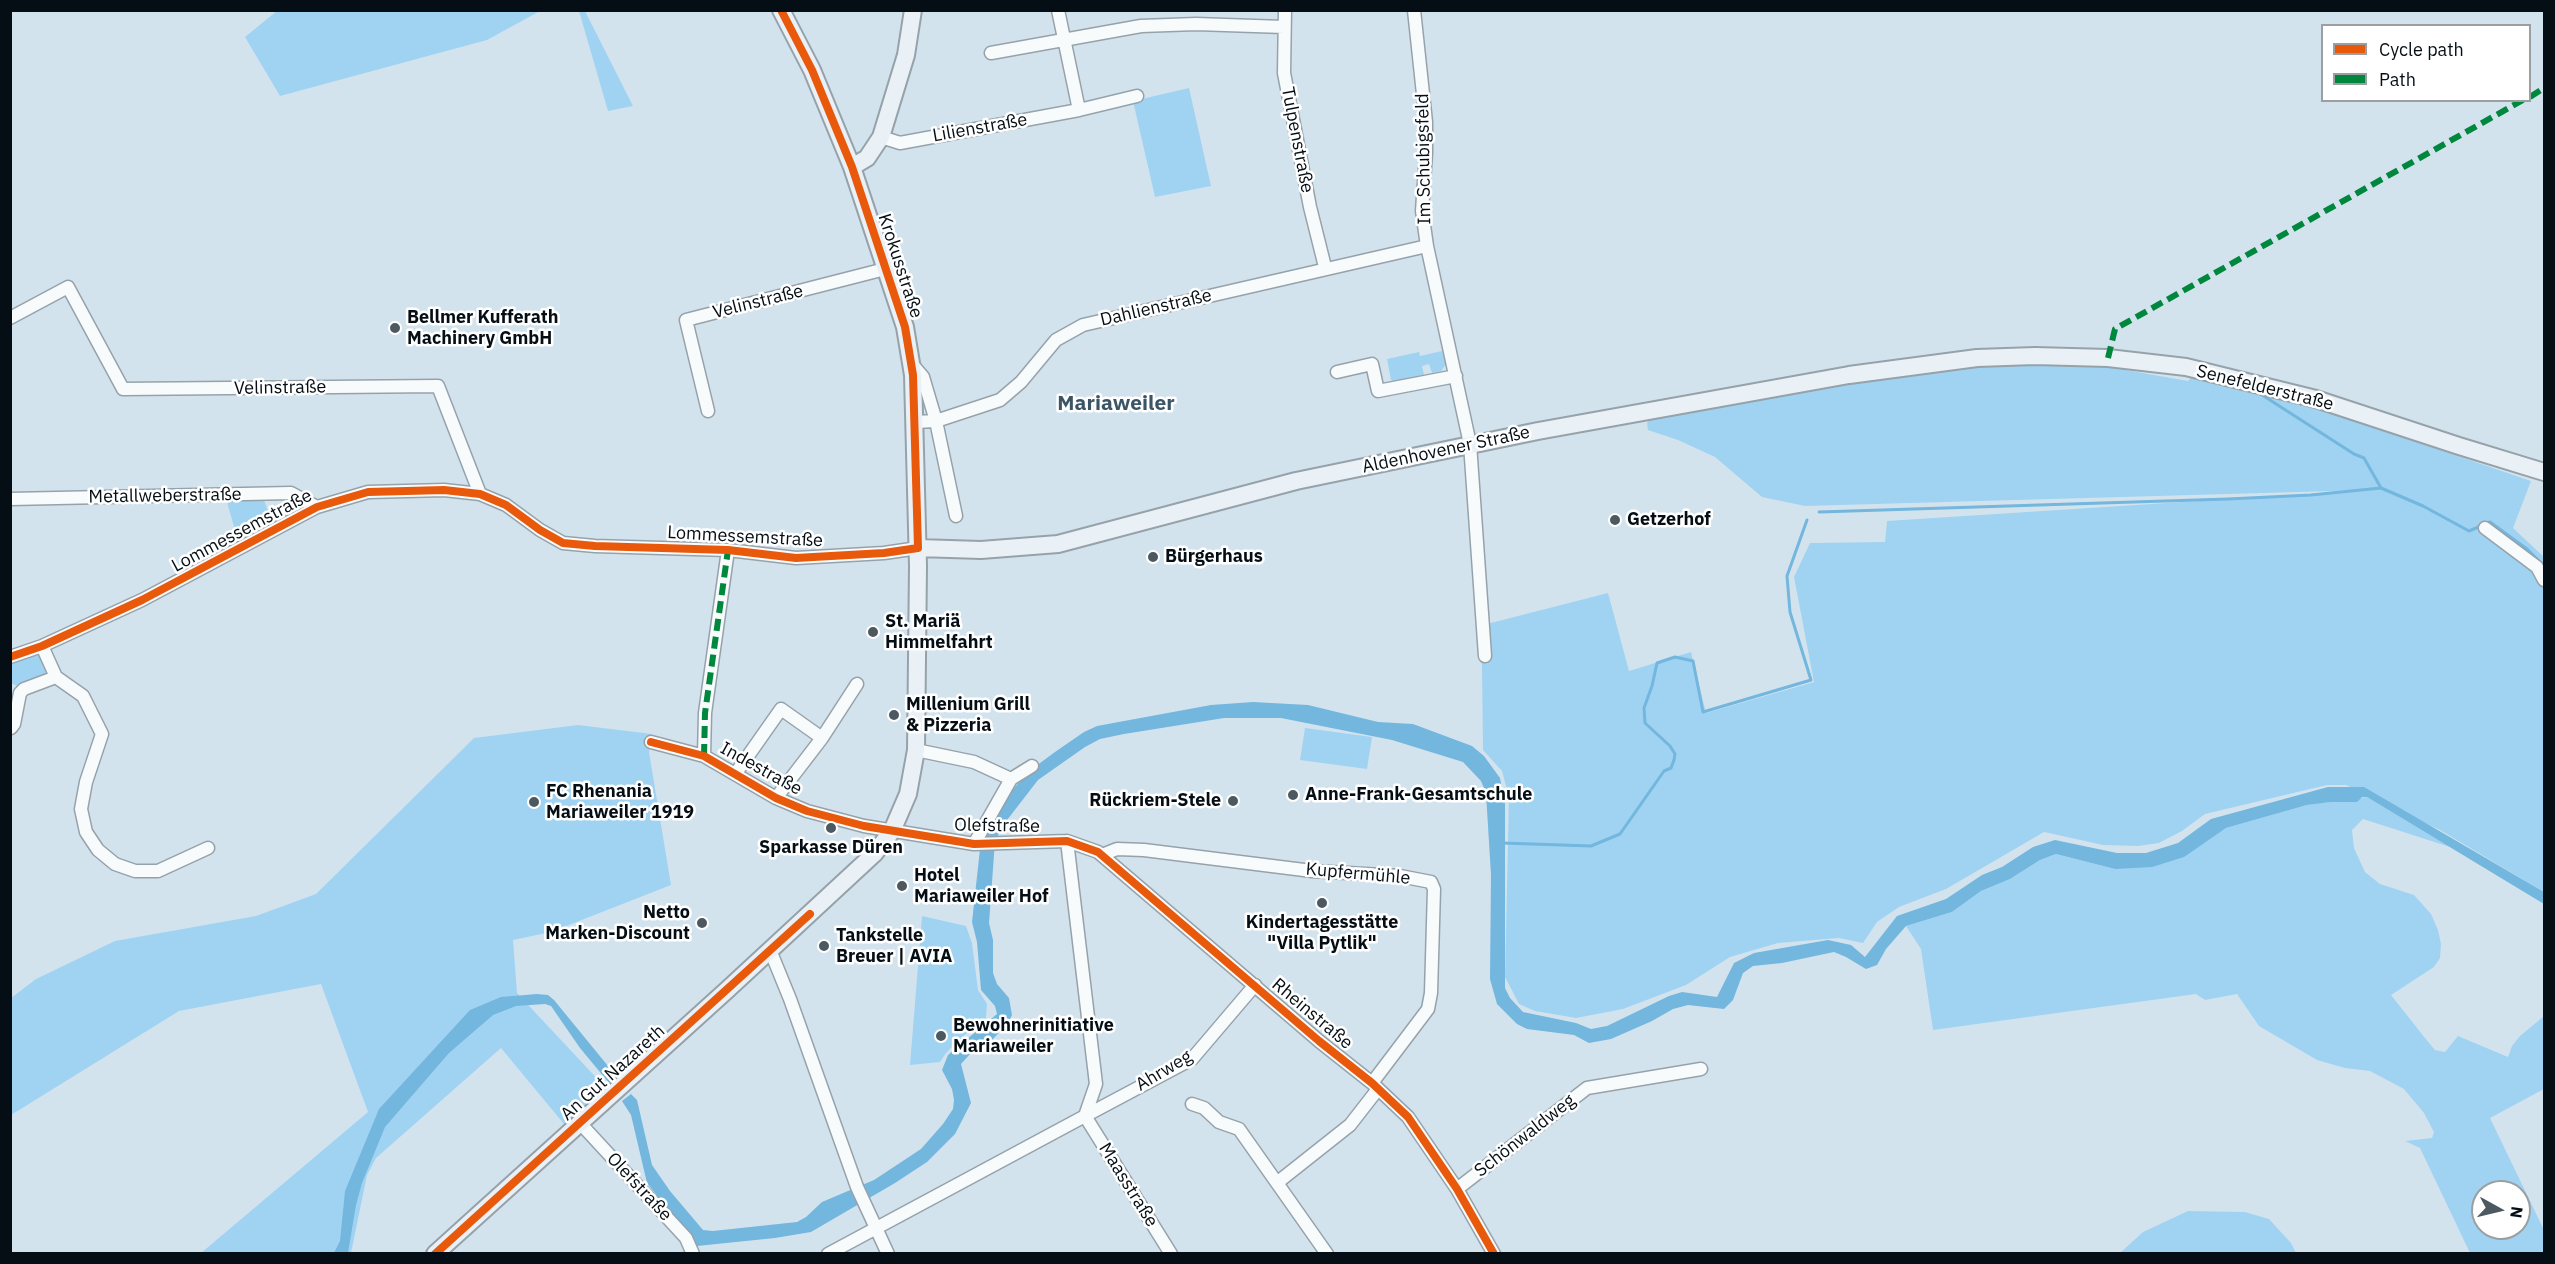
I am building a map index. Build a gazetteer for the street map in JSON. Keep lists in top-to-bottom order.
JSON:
{
  "streets": {
    "main road": [
      "Krokusstraße",
      "Senefelderstraße",
      "Aldenhovener Straße",
      "An Gut Nazareth"
    ],
    "street": [
      "Lilienstraße",
      "Tulpenstraße",
      "Im Schubigsfeld",
      "Velinstraße",
      "Dahlienstraße",
      "Metallweberstraße",
      "Lommessemstraße",
      "Indestraße",
      "Olefstraße",
      "Kupfermühle",
      "Rheinstraße",
      "Ahrweg",
      "Schönwaldweg",
      "Maasstraße"
    ]
  },
  "crossings": [
    ["Tulpenstraße", "Dahlienstraße"],
    ["Im Schubigsfeld", "Dahlienstraße"],
    ["Im Schubigsfeld", "Aldenhovener Straße"],
    ["Krokusstraße", "Velinstraße"],
    ["Krokusstraße", "Dahlienstraße"],
    ["Krokusstraße", "Aldenhovener Straße"],
    ["Krokusstraße", "Lommessemstraße"],
    ["Krokusstraße", "An Gut Nazareth"],
    ["Velinstraße", "Lommessemstraße"],
    ["Senefelderstraße", "Aldenhovener Straße"],
    ["Aldenhovener Straße", "Lommessemstraße"],
    ["Aldenhovener Straße", "An Gut Nazareth"],
    ["Metallweberstraße", "Lommessemstraße"],
    ["Lommessemstraße", "Indestraße"],
    ["Lommessemstraße", "An Gut Nazareth"],
    ["Indestraße", "Olefstraße"],
    ["Indestraße", "An Gut Nazareth"],
    ["Olefstraße", "Rheinstraße"],
    ["Olefstraße", "An Gut Nazareth"],
    ["Kupfermühle", "Rheinstraße"],
    ["Rheinstraße", "Ahrweg"],
    ["Rheinstraße", "Schönwaldweg"],
    ["Ahrweg", "Maasstraße"]
  ],
  "districts": ["Mariaweiler"],
  "places": [
    "Bellmer Kufferath Machinery GmbH",
    "Getzerhof",
    "Bürgerhaus",
    "St. Mariä Himmelfahrt",
    "Millenium Grill & Pizzeria",
    "Anne-Frank-Gesamtschule",
    "Rückriem-Stele",
    "FC Rhenania Mariaweiler 1919",
    "Sparkasse Düren",
    "Hotel Mariaweiler Hof",
    "Kindertagesstätte \"Villa Pytlik\"",
    "Netto Marken-Discount",
    "Tankstelle Breuer | AVIA",
    "Bewohnerinitiative Mariaweiler"
  ],
  "legend": ["Cycle path", "Path"],
  "north": "right"
}
